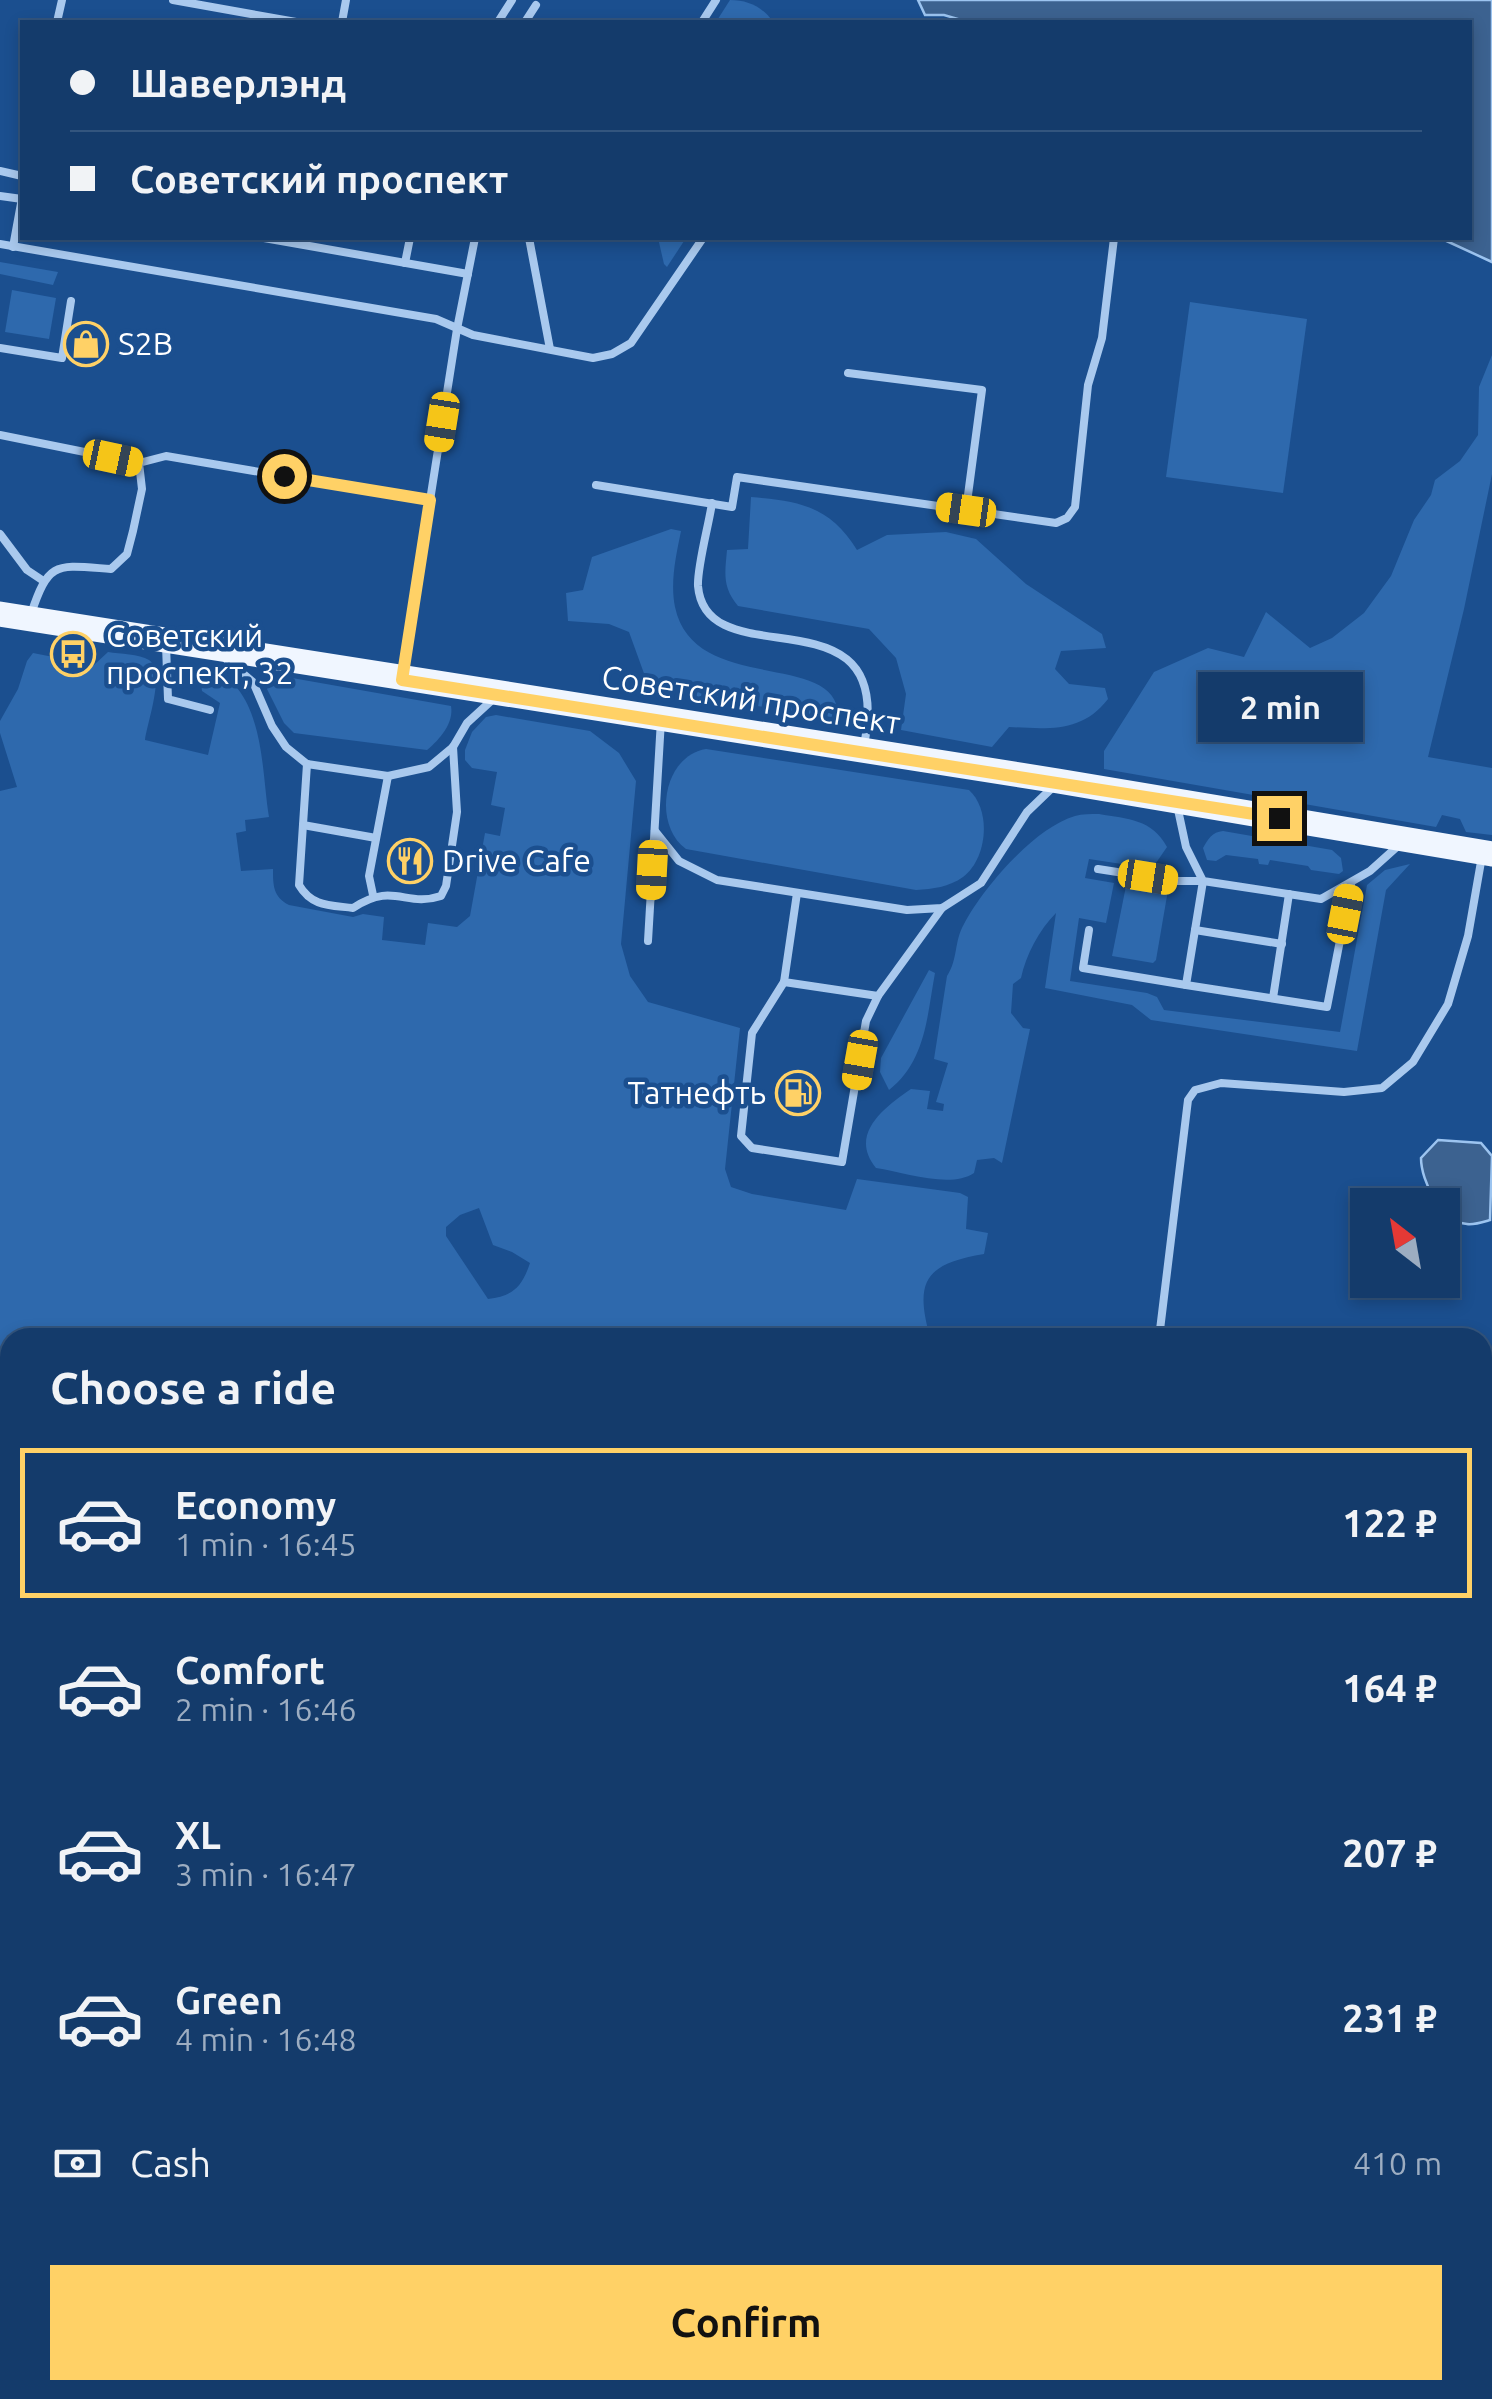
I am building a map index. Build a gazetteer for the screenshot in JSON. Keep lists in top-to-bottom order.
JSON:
{
  "streets": {
    "main road": ["Советский проспект"]
  },
  "places": {
    "shop": ["S2B"],
    "bus stop": ["Советский проспект, 32"],
    "restaurant": ["Drive Cafe"],
    "fuel station": ["Татнефть"]
  },
  "north": "top left",
  "page": {
    "banner": ["Шаверлэнд", "Советский проспект"],
    "bubble": "2 min",
    "heading": "Choose a ride",
    "list": [
      {
        "name": "Economy",
        "note": "1 min · 16:45",
        "value": "122 ₽"
      },
      {
        "name": "Comfort",
        "note": "2 min · 16:46",
        "value": "164 ₽"
      },
      {
        "name": "XL",
        "note": "3 min · 16:47",
        "value": "207 ₽"
      },
      {
        "name": "Green",
        "note": "4 min · 16:48",
        "value": "231 ₽"
      }
    ],
    "pay": ["Cash", "410 m"],
    "buttons": "Confirm"
  }
}
